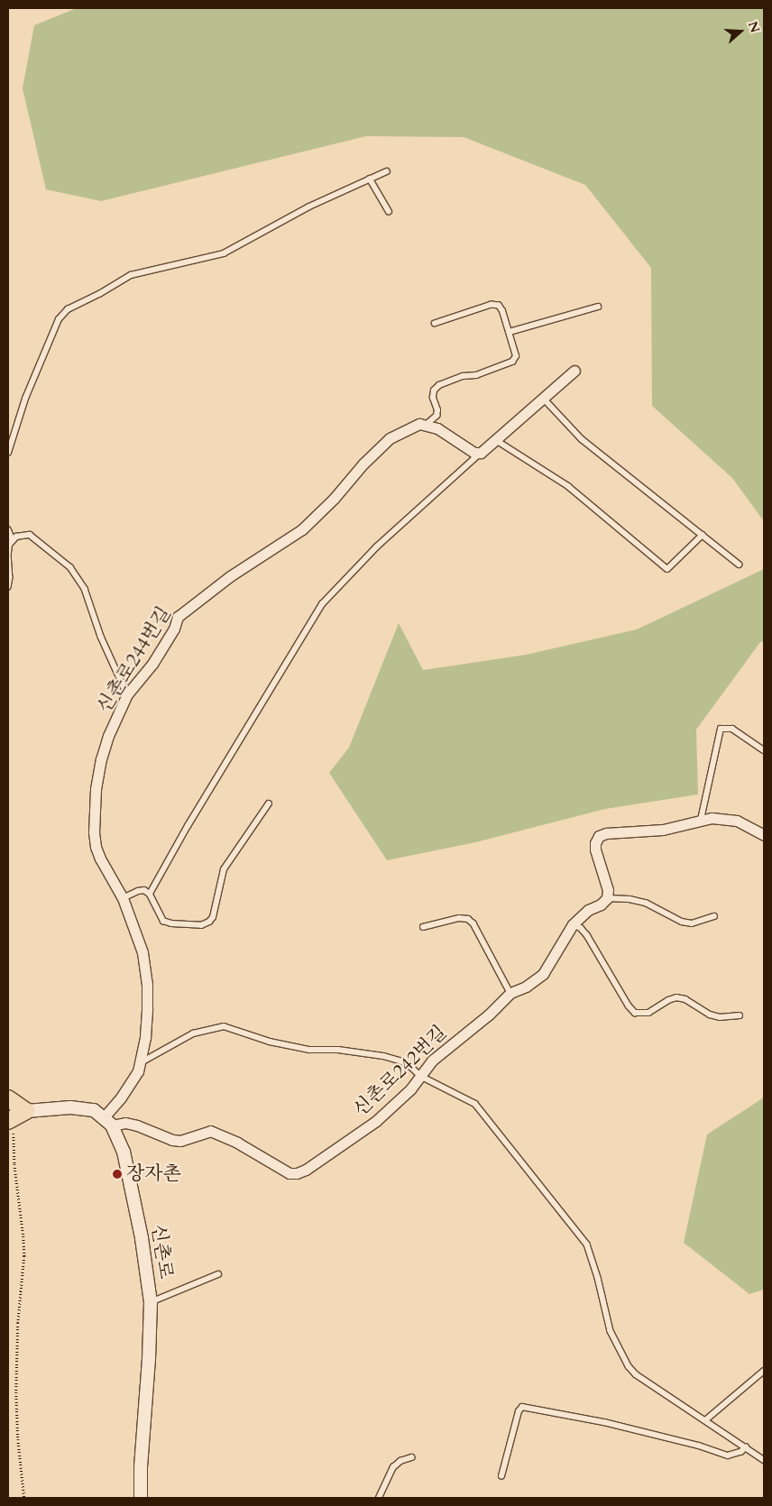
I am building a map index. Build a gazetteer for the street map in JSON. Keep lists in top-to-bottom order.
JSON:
{
  "streets": {
    "street": ["신촌로244번길", "신촌로242번길", "신촌로"]
  },
  "crossings": [
    ["신촌로244번길", "신촌로242번길"],
    ["신촌로244번길", "신촌로"],
    ["신촌로242번길", "신촌로"]
  ],
  "places": ["장자촌"],
  "north": "right"
}
